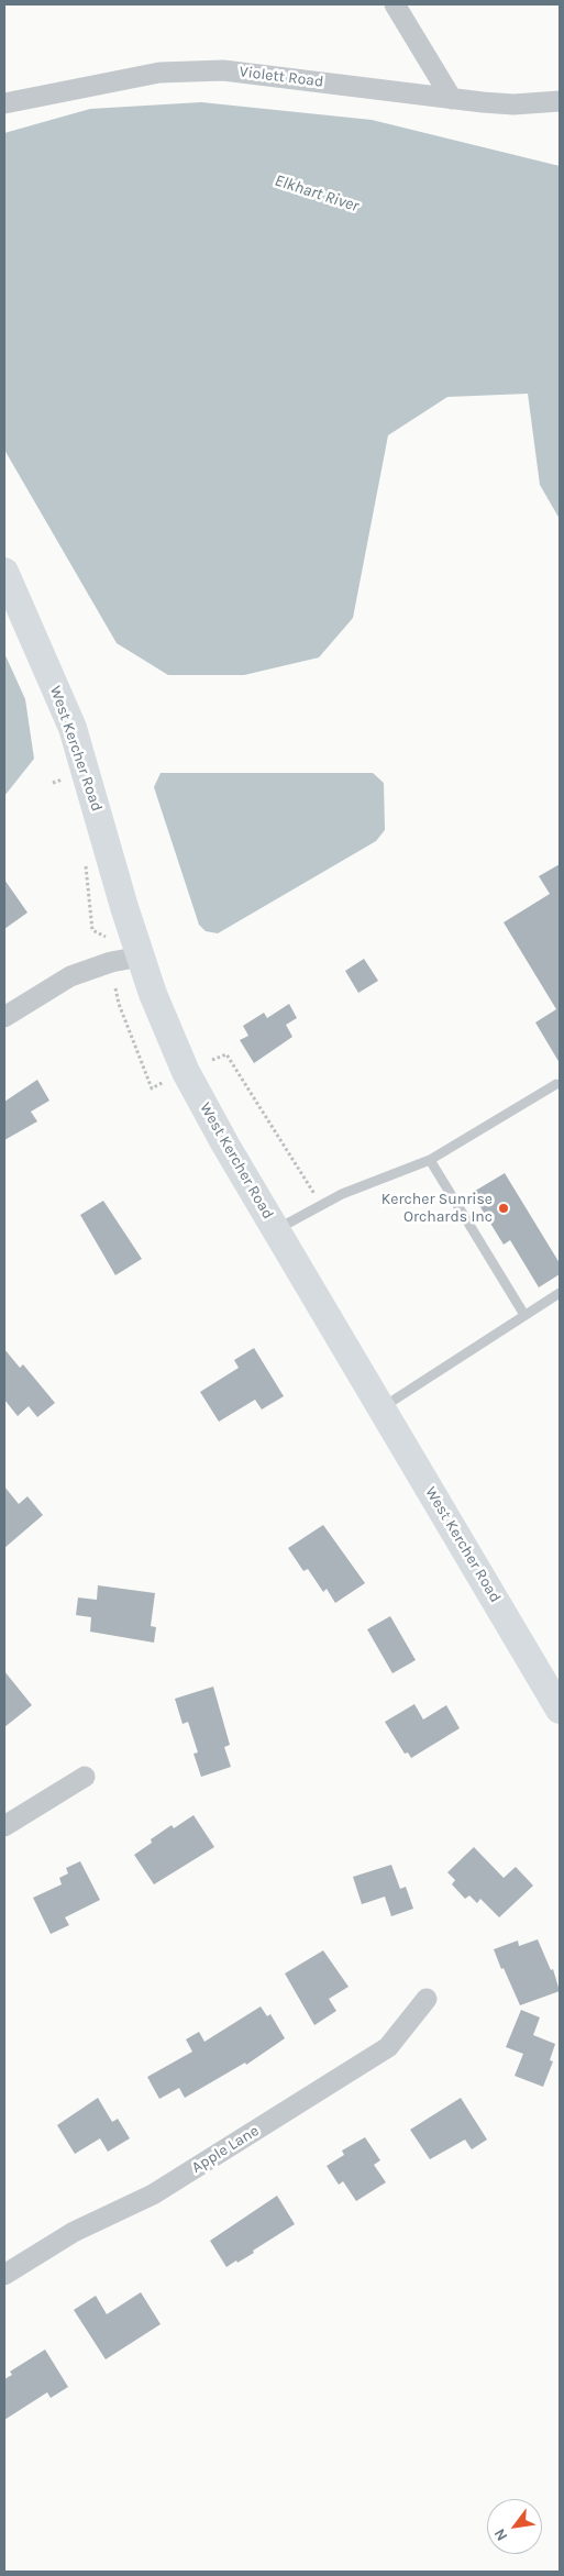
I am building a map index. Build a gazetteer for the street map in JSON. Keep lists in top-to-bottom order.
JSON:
{
  "streets": {
    "main road": ["West Kercher Road"],
    "street": ["Violett Road", "Apple Lane"]
  },
  "water": ["Elkhart River"],
  "places": ["Kercher Sunrise Orchards Inc"],
  "north": "bottom left"
}
